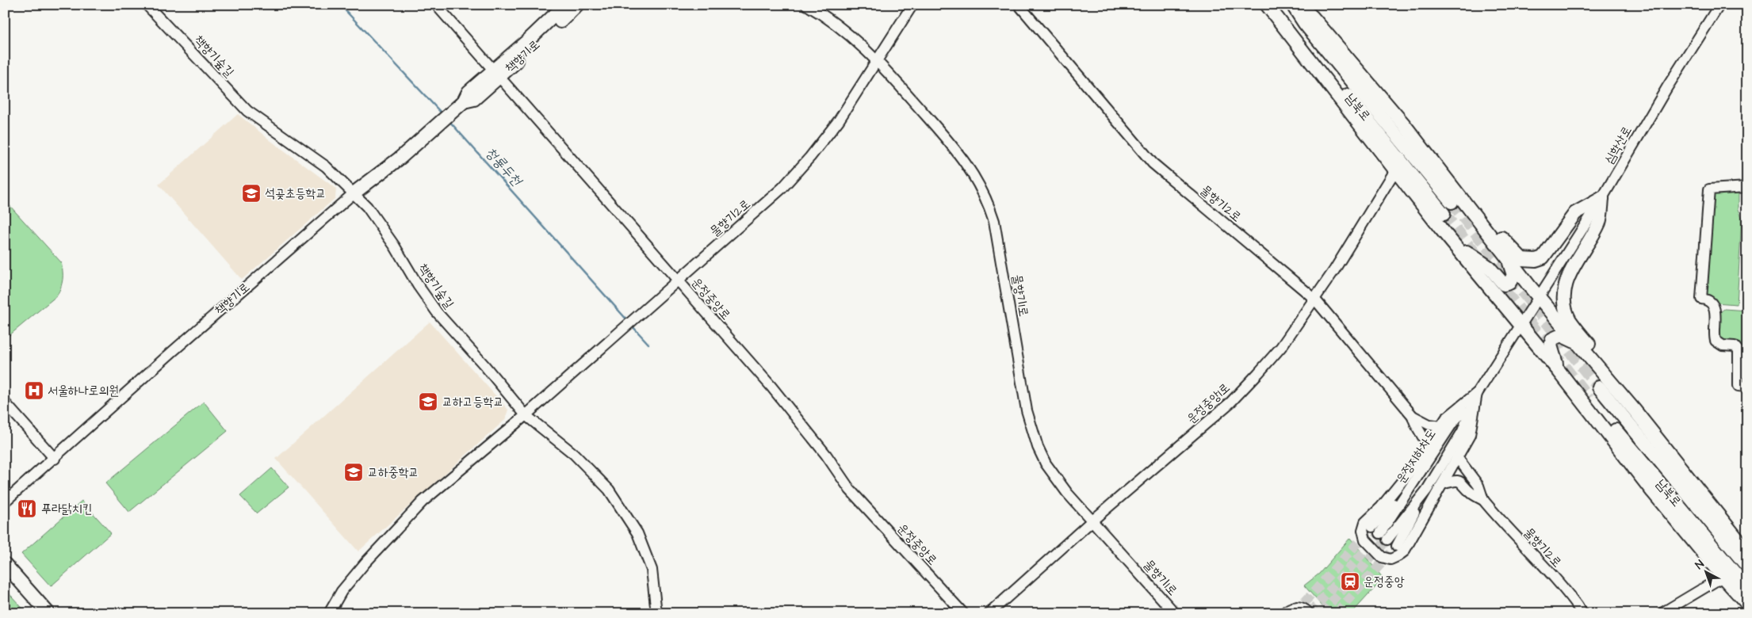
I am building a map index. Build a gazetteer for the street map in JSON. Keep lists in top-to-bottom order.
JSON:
{
  "streets": {
    "main road": ["책향기로", "남북로"],
    "street": [
      "책향기숲길",
      "심학산로",
      "물향기2로",
      "물향기1로",
      "운정중앙로",
      "운정중앙1로",
      "운정지하차도"
    ]
  },
  "crossings": [
    ["책향기숲길", "책향기로"],
    ["책향기숲길", "물향기2로"],
    ["책향기로", "운정중앙로"],
    ["심학산로", "운정지하차도"],
    ["물향기2로", "물향기1로"],
    ["물향기2로", "운정중앙로"],
    ["물향기2로", "운정중앙1로"],
    ["물향기1로", "운정중앙1로"]
  ],
  "water": ["청룡두천"],
  "places": {
    "school or university": ["석곶초등학교", "교하고등학교", "교하중학교"],
    "hospital": ["서울하나로의원"],
    "restaurant": ["푸라닭치킨"],
    "station": ["운정중앙"]
  },
  "north": "top left"
}
